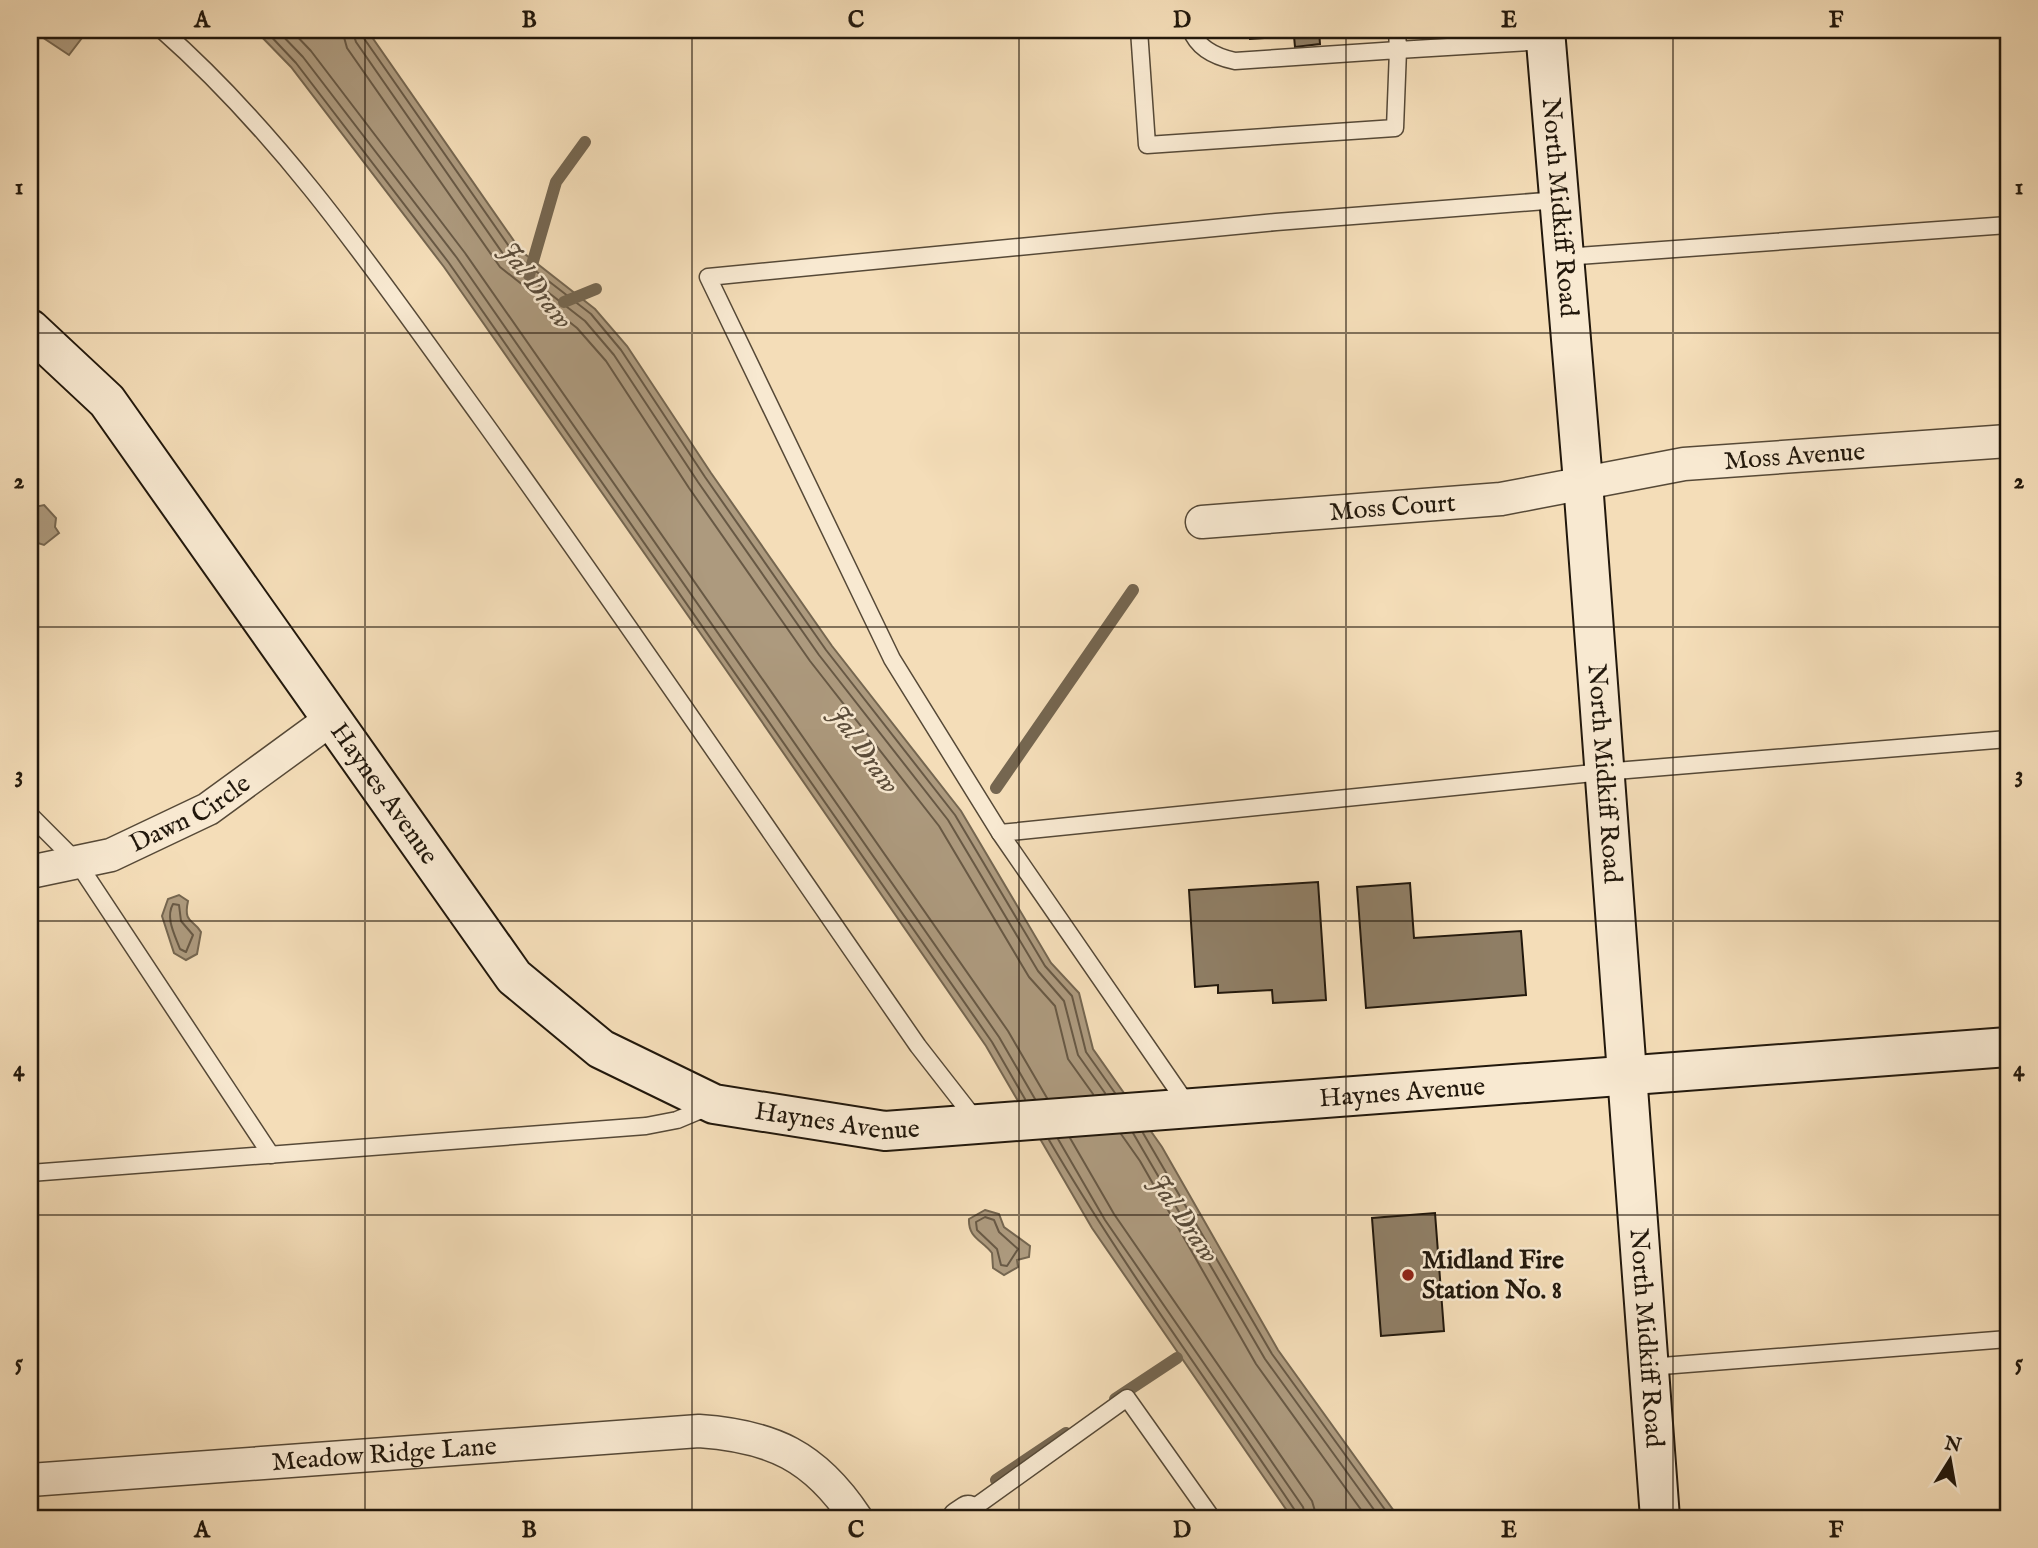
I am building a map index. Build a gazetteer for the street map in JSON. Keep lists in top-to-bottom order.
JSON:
{
  "streets": {
    "street": [
      "North Midkiff Road",
      "Moss Avenue",
      "Moss Court",
      "Haynes Avenue",
      "Dawn Circle",
      "Meadow Ridge Lane"
    ]
  },
  "crossings": [
    ["North Midkiff Road", "Moss Avenue"],
    ["North Midkiff Road", "Moss Court"],
    ["North Midkiff Road", "Haynes Avenue"],
    ["Moss Avenue", "Moss Court"],
    ["Haynes Avenue", "Dawn Circle"]
  ],
  "water": ["Jal Draw"],
  "places": ["Midland Fire Station No. 8"],
  "north": "top",
  "grid": {
    "columns": [
      "A",
      "B",
      "C",
      "D",
      "E",
      "F"
    ],
    "rows": [
      "1",
      "2",
      "3",
      "4",
      "5"
    ]
  }
}
